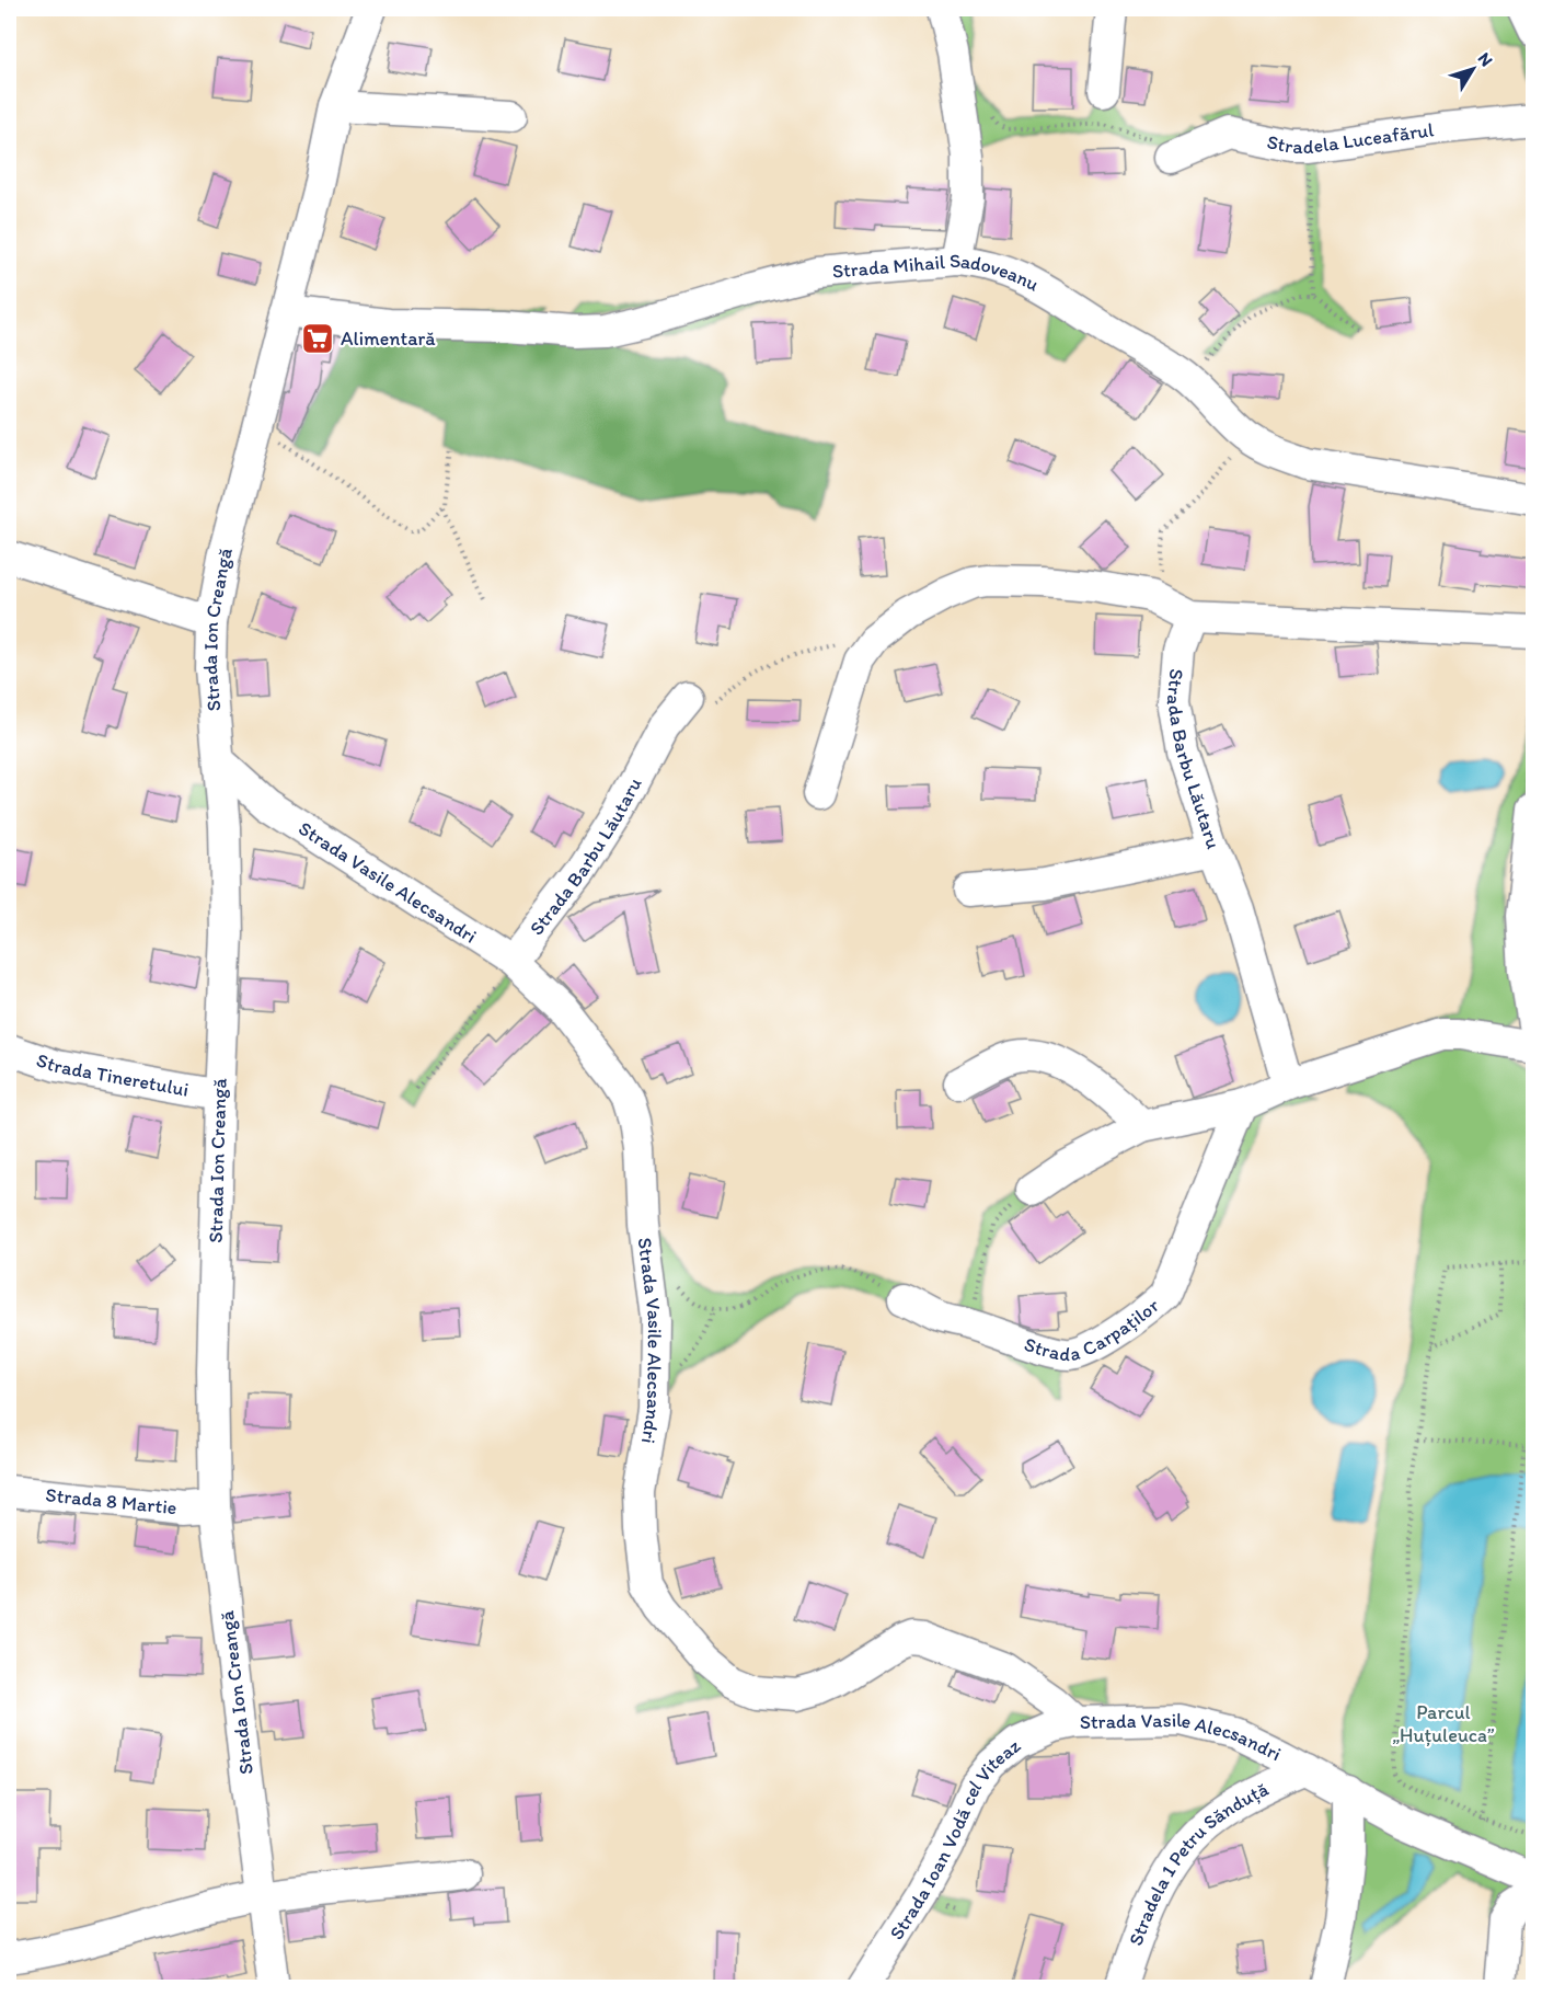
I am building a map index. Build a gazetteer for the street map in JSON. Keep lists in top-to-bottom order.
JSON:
{
  "streets": {
    "street": [
      "Stradela Luceafărul",
      "Strada Mihail Sadoveanu",
      "Strada Ion Creangă",
      "Strada Barbu Lăutaru",
      "Strada Vasile Alecsandri",
      "Strada Tineretului",
      "Strada Carpaților",
      "Strada 8 Martie",
      "Strada Ioan Vodă cel Viteaz",
      "Stradela 1 Petru Sănduță"
    ]
  },
  "crossings": [
    ["Strada Mihail Sadoveanu", "Strada Ion Creangă"],
    ["Strada Ion Creangă", "Strada Vasile Alecsandri"],
    ["Strada Ion Creangă", "Strada Tineretului"],
    ["Strada Ion Creangă", "Strada 8 Martie"],
    ["Strada Barbu Lăutaru", "Strada Vasile Alecsandri"],
    ["Strada Vasile Alecsandri", "Strada Ioan Vodă cel Viteaz"],
    ["Strada Vasile Alecsandri", "Stradela 1 Petru Sănduță"]
  ],
  "parks": ["Parcul „Huțuleuca”"],
  "places": {
    "supermarket": ["Alimentară"]
  },
  "north": "top right"
}
